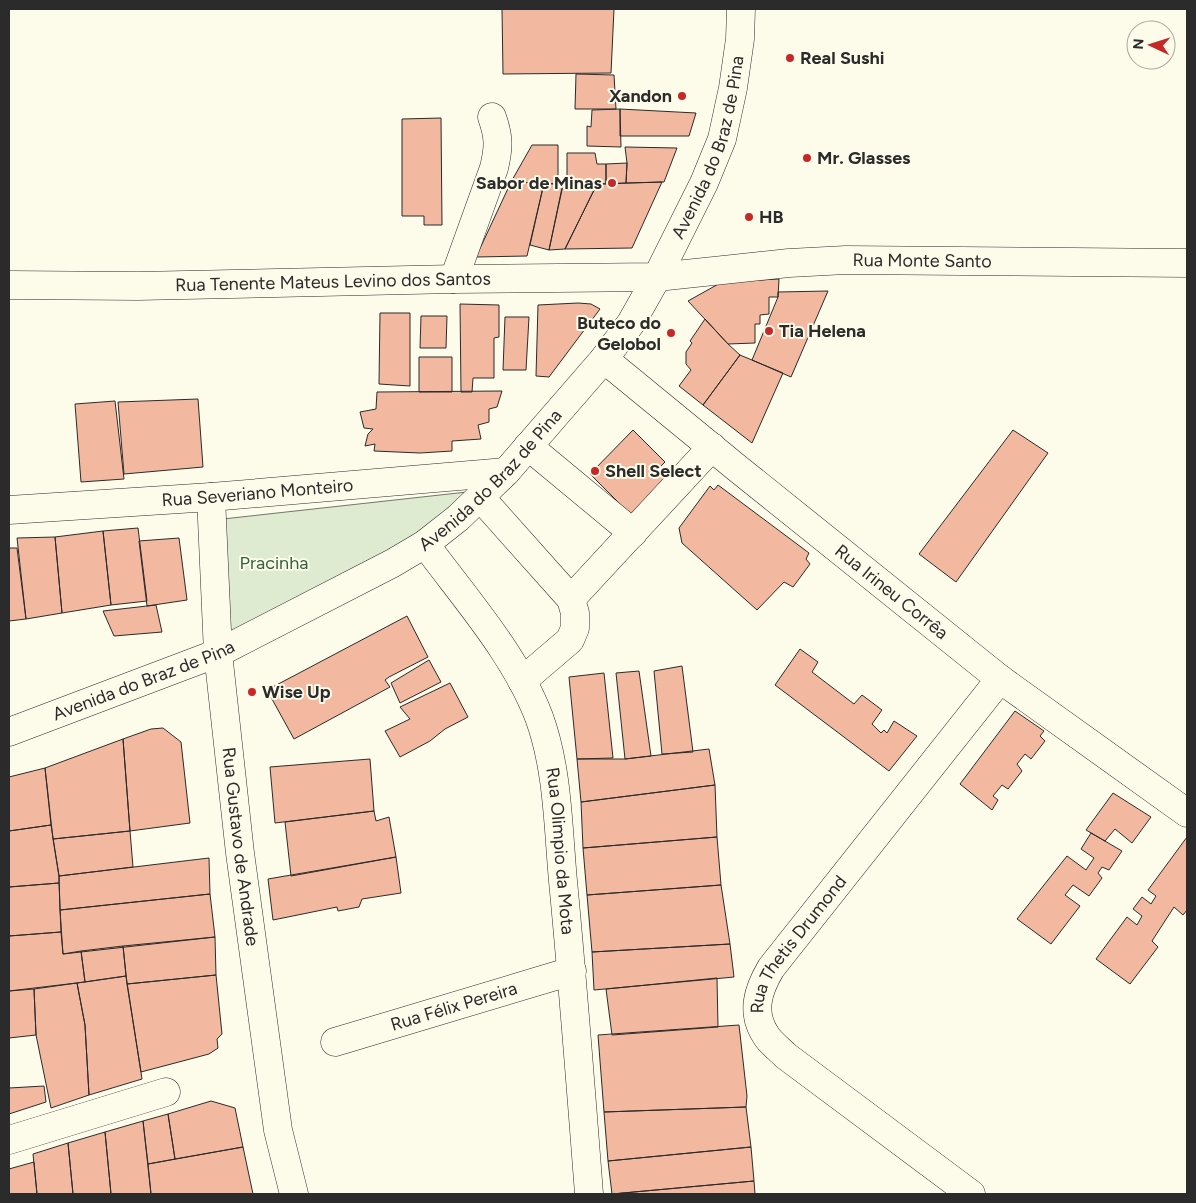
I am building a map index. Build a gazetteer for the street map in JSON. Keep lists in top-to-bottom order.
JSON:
{
  "streets": {
    "street": [
      "Avenida do Braz de Pina",
      "Rua Monte Santo",
      "Rua Tenente Mateus Levino dos Santos",
      "Rua Severiano Monteiro",
      "Rua Irineu Corrêa",
      "Rua Gustavo de Andrade",
      "Rua Olimpio da Mota",
      "Rua Thetis Drumond",
      "Rua Félix Pereira"
    ]
  },
  "crossings": [
    ["Avenida do Braz de Pina", "Rua Monte Santo"],
    ["Avenida do Braz de Pina", "Rua Tenente Mateus Levino dos Santos"],
    ["Avenida do Braz de Pina", "Rua Severiano Monteiro"],
    ["Avenida do Braz de Pina", "Rua Irineu Corrêa"],
    ["Avenida do Braz de Pina", "Rua Gustavo de Andrade"],
    ["Avenida do Braz de Pina", "Rua Olimpio da Mota"],
    ["Rua Monte Santo", "Rua Tenente Mateus Levino dos Santos"],
    ["Rua Severiano Monteiro", "Rua Gustavo de Andrade"],
    ["Rua Irineu Corrêa", "Rua Thetis Drumond"],
    ["Rua Olimpio da Mota", "Rua Félix Pereira"]
  ],
  "parks": ["Pracinha"],
  "places": [
    "Real Sushi",
    "Xandon",
    "Mr. Glasses",
    "Sabor de Minas",
    "HB",
    "Tia Helena",
    "Buteco do Gelobol",
    "Shell Select",
    "Wise Up"
  ],
  "north": "left"
}
